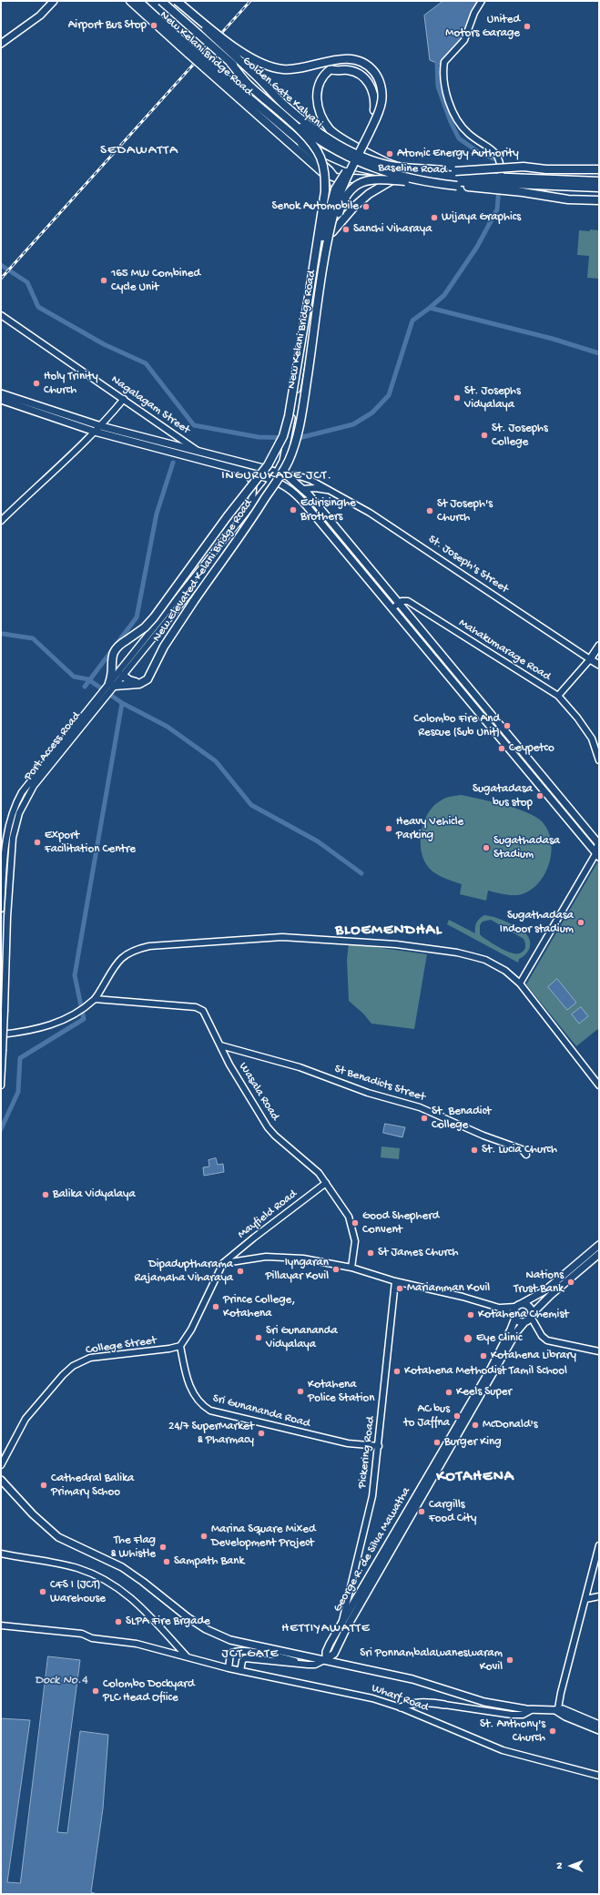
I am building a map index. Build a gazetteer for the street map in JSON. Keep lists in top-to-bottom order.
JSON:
{
  "streets": {
    "highway": [
      "New Kelani Bridge Road",
      "Golden Gate Kalyani",
      "Baseline Road",
      "New Elevated Kelani Bridge Road"
    ],
    "main road": ["George R. de Silva Mawatha"],
    "street": [
      "Nagalagam Street",
      "St. Joseph's Street",
      "Mahakumarage Road",
      "Port Access Road",
      "St Benadicts Street",
      "Wasala Road",
      "Mayfield Road",
      "College Street",
      "Sri Gunananda Road",
      "Pickering Road",
      "Wharf Road"
    ]
  },
  "crossings": [
    ["New Kelani Bridge Road", "Baseline Road"],
    ["New Kelani Bridge Road", "St. Joseph's Street"],
    ["New Kelani Bridge Road", "Port Access Road"],
    ["St. Joseph's Street", "Mahakumarage Road"],
    ["New Elevated Kelani Bridge Road", "Port Access Road"],
    ["St Benadicts Street", "Wasala Road"],
    ["Wasala Road", "Mayfield Road"],
    ["College Street", "Sri Gunananda Road"],
    ["Sri Gunananda Road", "Pickering Road"],
    ["Pickering Road", "George R. de Silva Mawatha"]
  ],
  "districts": [
    "SEDAWATTA",
    "INGURUKADE JCT.",
    "BLOEMENDHAL",
    "KOTAHENA",
    "HETTIYAWATTE",
    "JCT GATE"
  ],
  "water": ["Dock No.4"],
  "places": [
    "Airport Bus Stop",
    "United Motors Garage",
    "Atomic Energy Authority",
    "Senok Automobile",
    "Wijaya Graphics",
    "Sanchi Viharaya",
    "165 MW Combined Cycle Unit",
    "Holy Trinity Church",
    "St. Josephs Vidyalaya",
    "St. Josephs College",
    "Edirisinghe Brothers",
    "St Joseph's Church",
    "Colombo Fire And Rescue (Sub Unit)",
    "Ceypetco",
    "Sugatadasa bus stop",
    "Heavy Vehicle Parking",
    "Export Facilitation Centre",
    "Sugathadasa Stadium",
    "Sugathadasa Indoor stadium",
    "St. Benadict College",
    "St. Lucia Church",
    "Balika Vidyalaya",
    "Good Shepherd Convent",
    "St James Church",
    "Iyngaran Pillayar Kovil",
    "Dipaduptharama Rajamaha Viharaya",
    "Nations Trust Bank",
    "Mariamman Kovil",
    "Prince College, Kotahena",
    "Kotahena Chemist",
    "Sri Gunananda Vidyalaya",
    "Eye Clinic",
    "Kotahena Library",
    "Kotahena Methodist Tamil School",
    "Kotahena Police Station",
    "Keels Super",
    "AC bus to Jaffna",
    "McDonald's",
    "24/7 SuperMarket & Pharmacy",
    "Burger King",
    "Cathedral Balika Primary Schoo",
    "Cargills Food City",
    "Marina Square Mixed Development Project",
    "The Flag & Whistle",
    "Sampath Bank",
    "CFS I (JCT) Warehouse",
    "SLPA Fire Brgade",
    "Sri Ponnambalawaneswaram Kovil",
    "Colombo Dockyard PLC Head Ofiice",
    "St. Anthony's Church"
  ],
  "north": "left"
}
